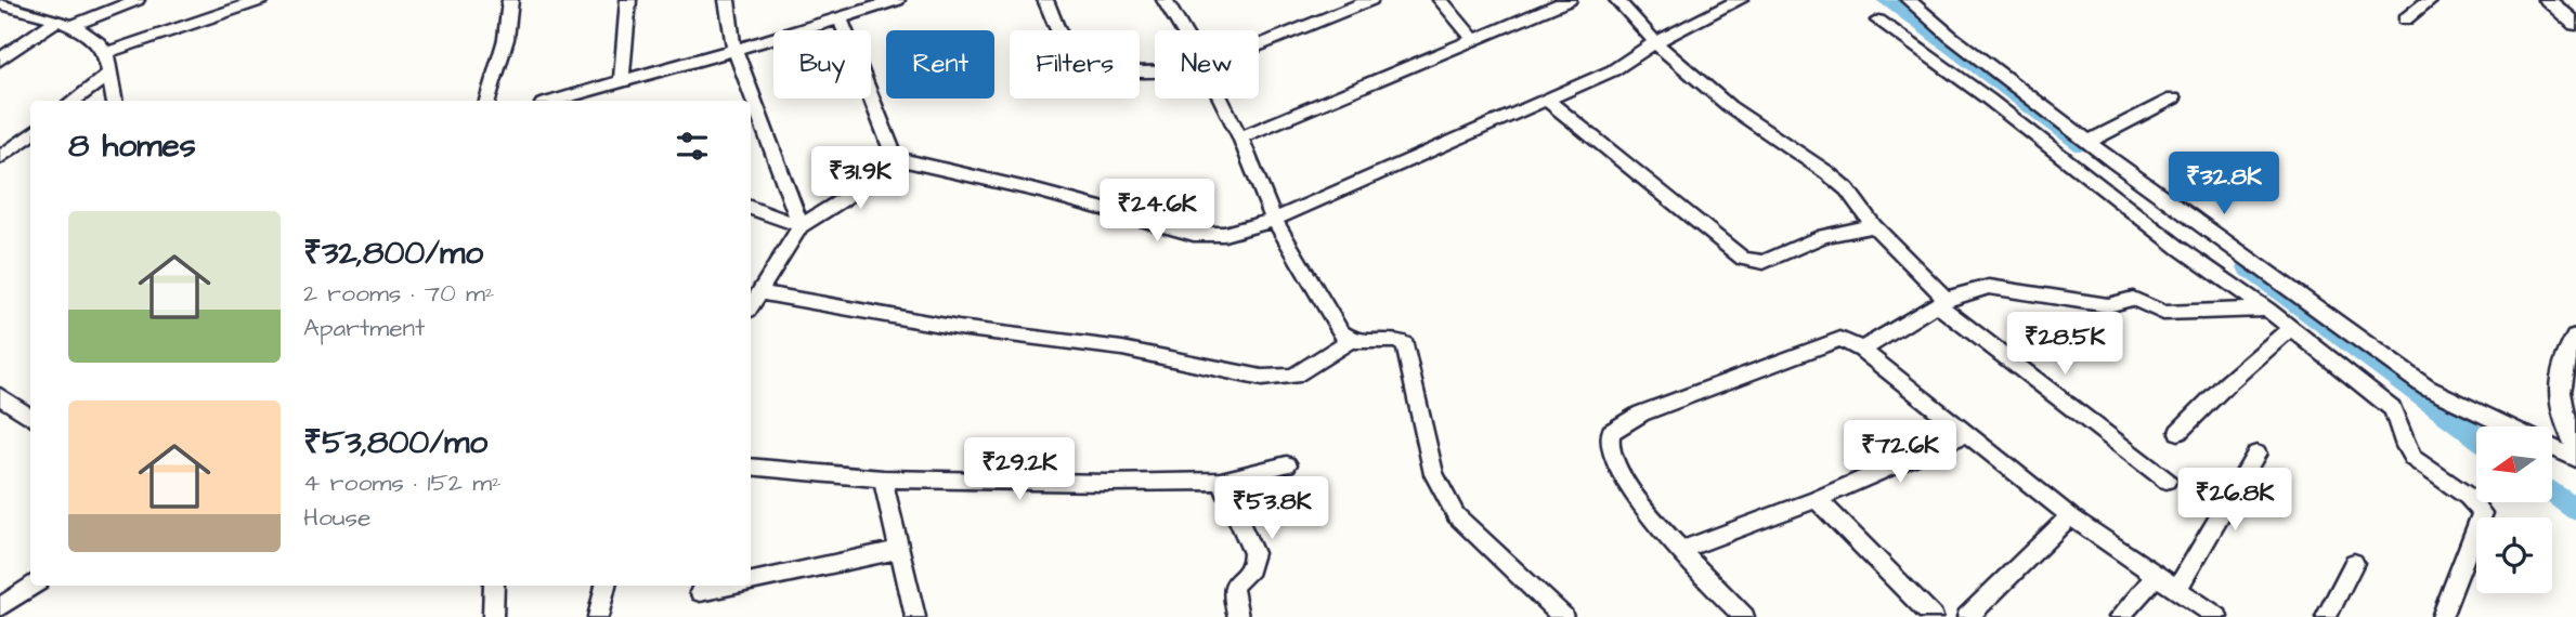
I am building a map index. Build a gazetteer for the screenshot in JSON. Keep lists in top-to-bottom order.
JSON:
{
  "north": "left",
  "page": {
    "chip": [
      "Buy",
      "Rent",
      "Filters",
      "New"
    ],
    "heading": "8 homes",
    "price": [
      "₹31.9K",
      "₹32.8K",
      "₹24.6K",
      "₹28.5K",
      "₹72.6K",
      "₹29.2K",
      "₹26.8K",
      "₹53.8K"
    ],
    "list": [
      {
        "name": "₹32,800/mo",
        "note": "2 rooms · 70 m² · Apartment"
      },
      {
        "name": "₹53,800/mo",
        "note": "4 rooms · 152 m² · House"
      }
    ]
  }
}
